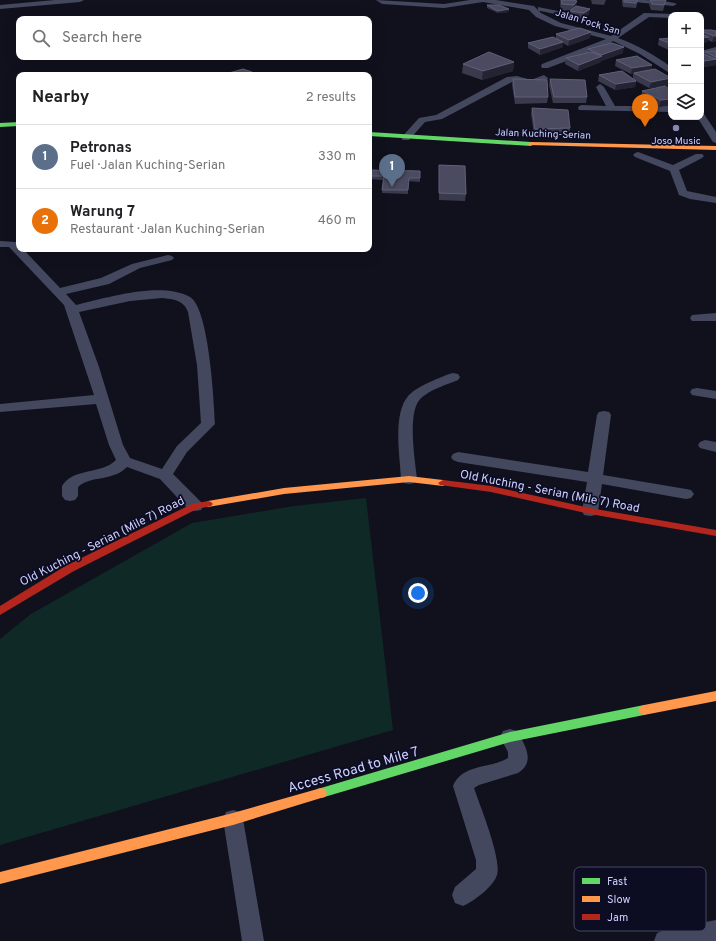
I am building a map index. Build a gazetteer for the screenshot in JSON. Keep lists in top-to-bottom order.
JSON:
{
  "streets": {
    "main road": ["Jalan Kuching-Serian", "Old Kuching - Serian (Mile 7) Road", "Access Road to Mile 7"],
    "street": ["Jalan Fock San"]
  },
  "places": ["Joso Music"],
  "legend": ["Fast", "Slow", "Jam"],
  "page": {
    "map_buttons": ["+", "−"],
    "search": "Search here",
    "heading": ["Nearby", "2 results"],
    "pins": ["2", "1"],
    "list": [
      {
        "mark": "1",
        "name": "Petronas",
        "note": "Fuel · Jalan Kuching-Serian",
        "value": "330 m"
      },
      {
        "mark": "2",
        "name": "Warung 7",
        "note": "Restaurant · Jalan Kuching-Serian",
        "value": "460 m"
      }
    ]
  }
}
